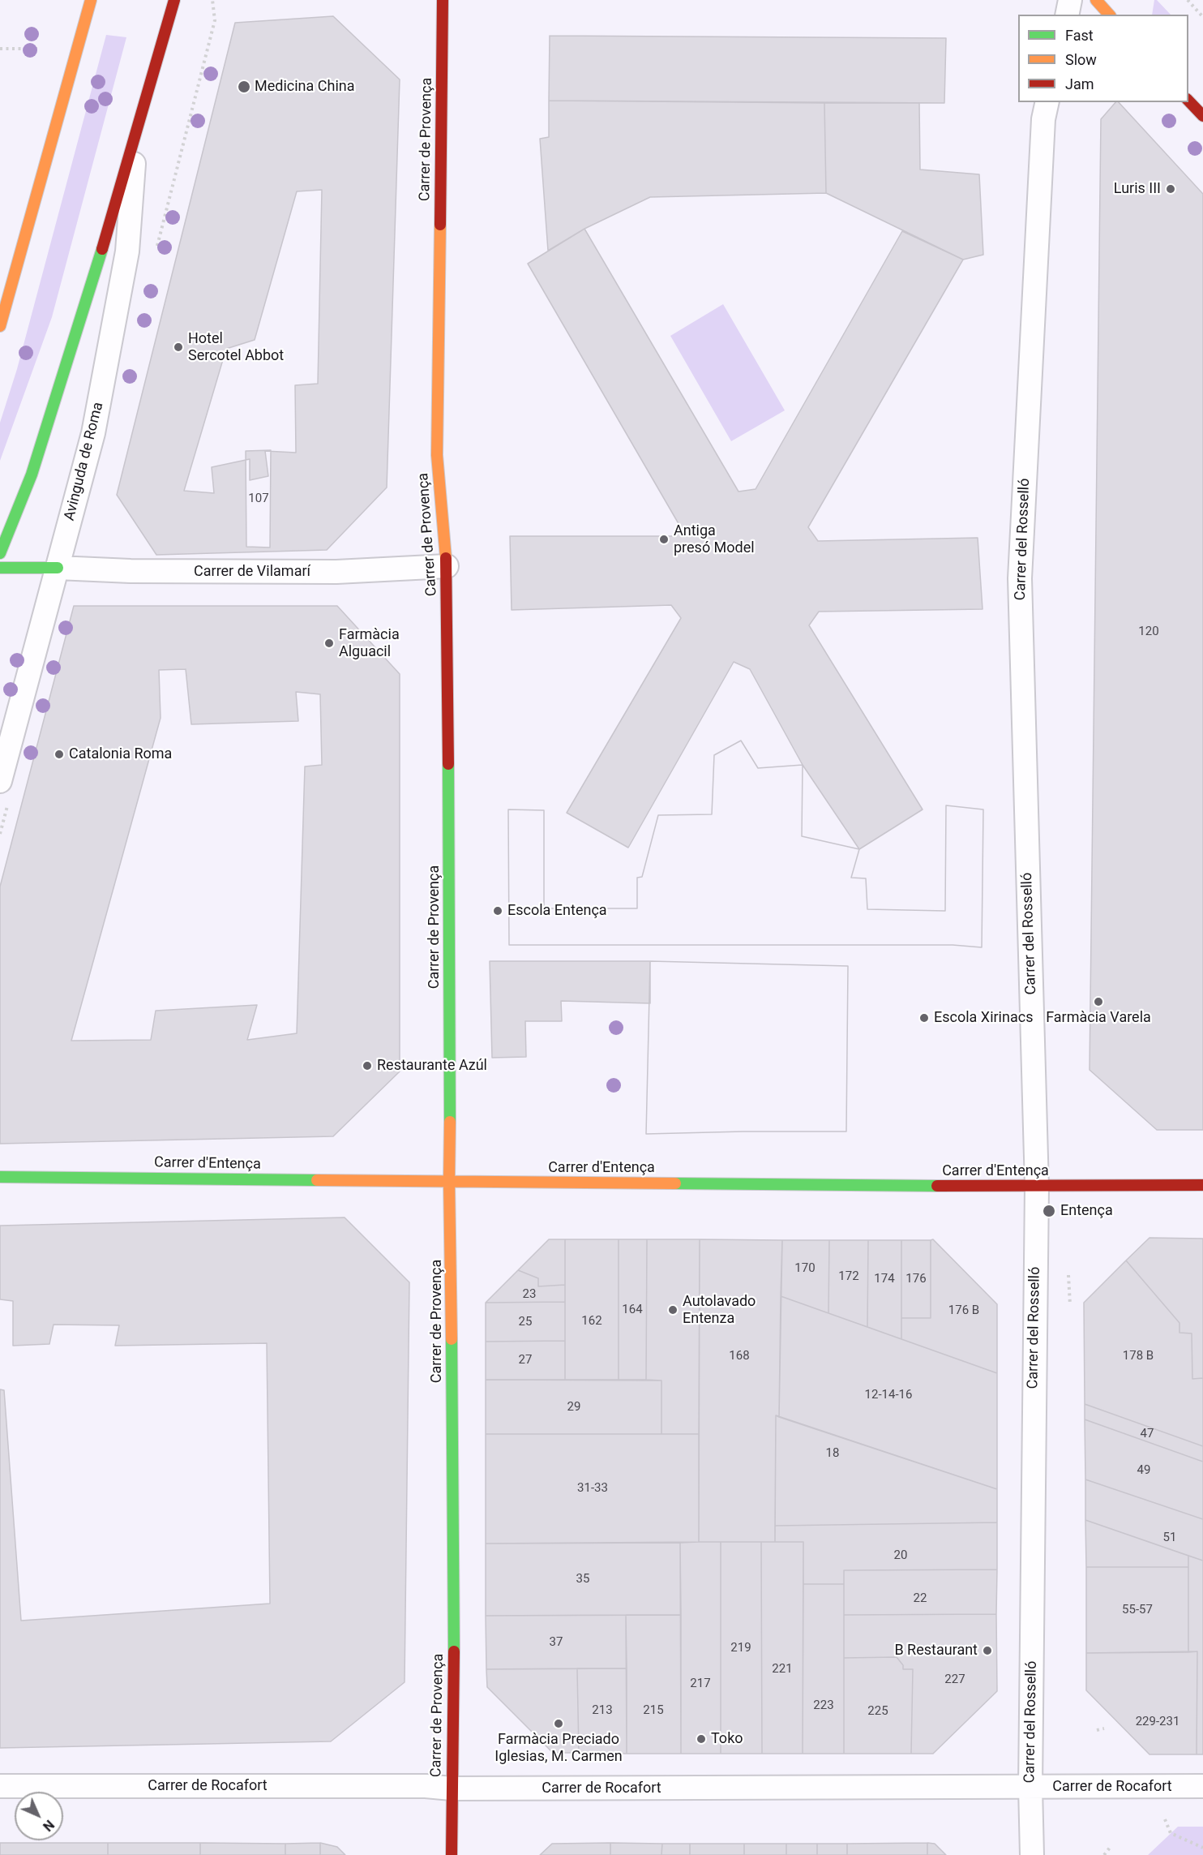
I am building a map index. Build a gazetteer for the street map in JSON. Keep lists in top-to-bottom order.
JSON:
{
  "streets": {
    "street": [
      "Carrer de Provença",
      "Avinguda de Roma",
      "Carrer del Rosselló",
      "Carrer de Vilamarí",
      "Carrer d'Entença",
      "Carrer de Rocafort"
    ]
  },
  "crossings": [
    ["Carrer de Provença", "Carrer de Vilamarí"],
    ["Carrer de Provença", "Carrer d'Entença"],
    ["Carrer de Provença", "Carrer de Rocafort"],
    ["Avinguda de Roma", "Carrer de Vilamarí"],
    ["Carrer del Rosselló", "Carrer d'Entença"],
    ["Carrer del Rosselló", "Carrer de Rocafort"]
  ],
  "places": [
    "Medicina China",
    "Luris III",
    "Hotel Sercotel Abbot",
    "Antiga presó Model",
    "Farmàcia Alguacil",
    "Catalonia Roma",
    "Escola Entença",
    "Farmàcia Varela",
    "Escola Xirinacs",
    "Restaurante Azúl",
    "Entença",
    "Autolavado Entenza",
    "B Restaurant",
    "Farmàcia Preciado Iglesias, M. Carmen",
    "Toko"
  ],
  "house_numbers": [
    "107",
    "120",
    "170",
    "172",
    "174",
    "176",
    "23",
    "164",
    "176 B",
    "162",
    "25",
    "168",
    "178 B",
    "27",
    "12-14-16",
    "29",
    "47",
    "18",
    "49",
    "31-33",
    "51",
    "20",
    "35",
    "22",
    "55-57",
    "37",
    "219",
    "221",
    "227",
    "217",
    "223",
    "213",
    "215",
    "225",
    "229-231"
  ],
  "legend": ["Fast", "Slow", "Jam"],
  "north": "bottom right"
}
